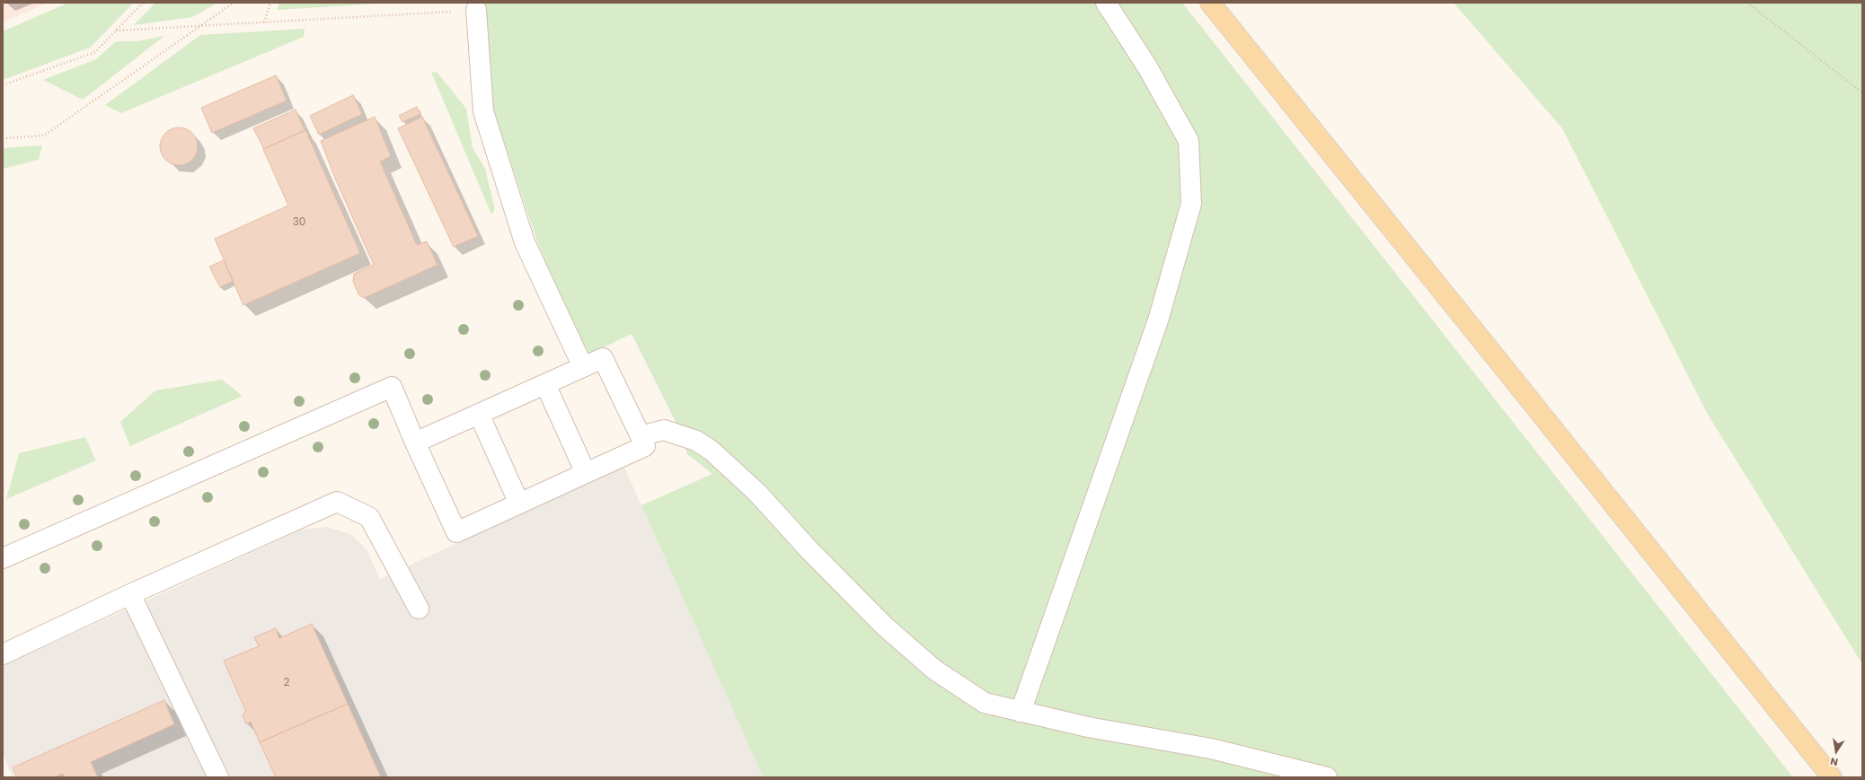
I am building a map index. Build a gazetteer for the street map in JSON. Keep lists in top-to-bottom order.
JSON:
{
  "house_numbers": ["30", "2"],
  "north": "bottom"
}
